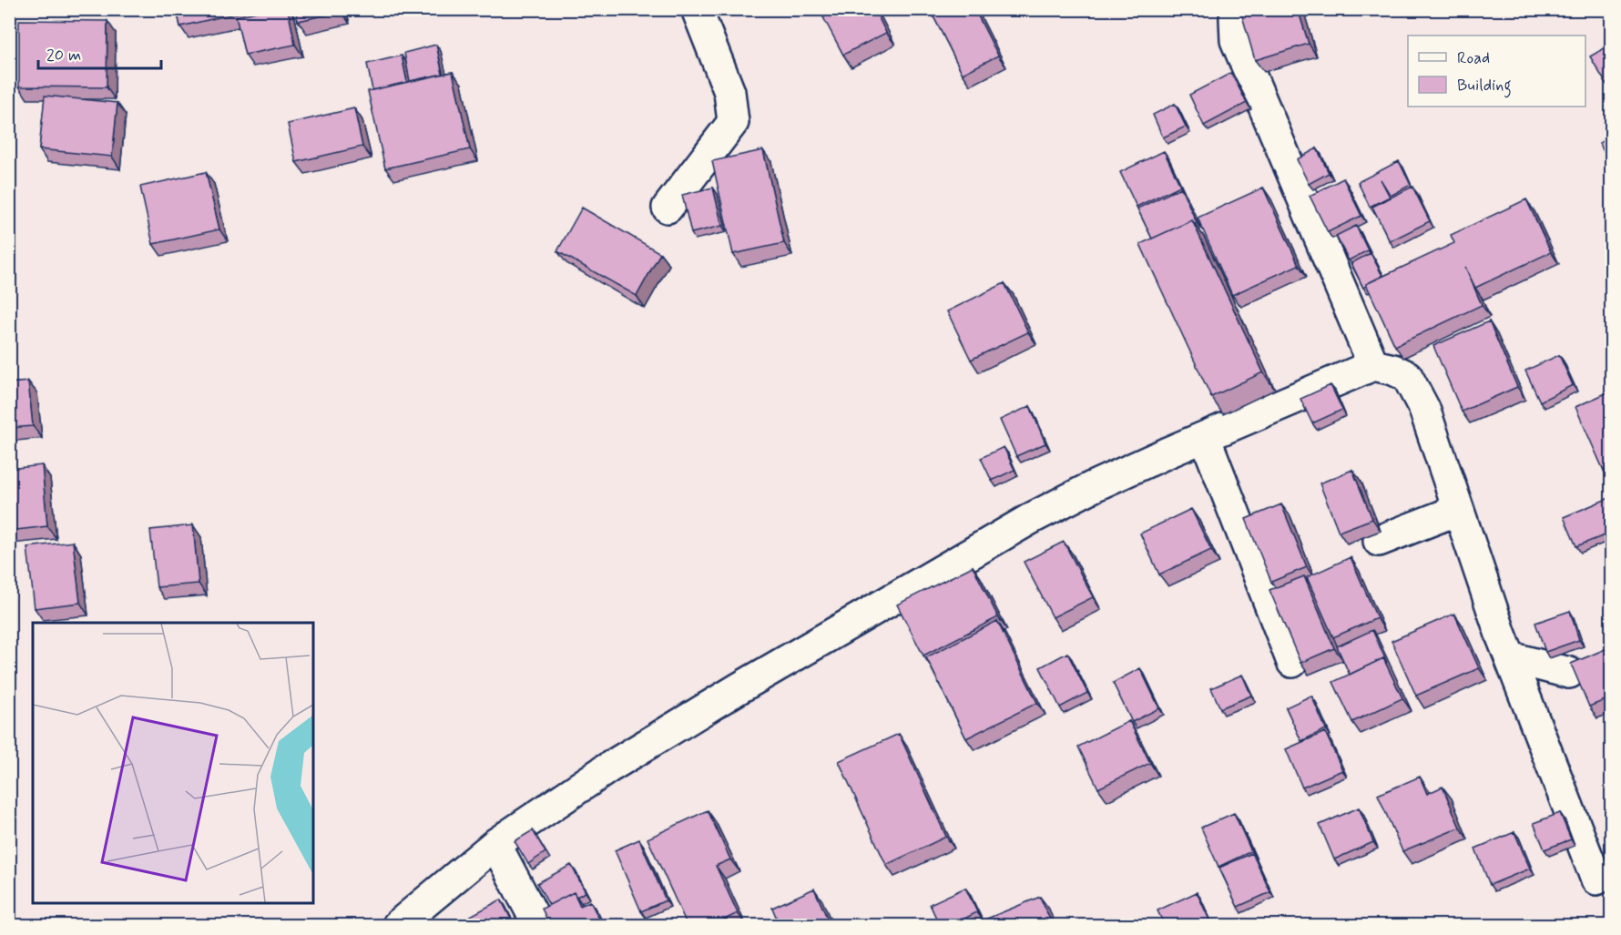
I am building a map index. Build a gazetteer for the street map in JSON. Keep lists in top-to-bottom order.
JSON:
{
  "legend": ["Road", "Building"],
  "scale_bar": "20 m"
}
